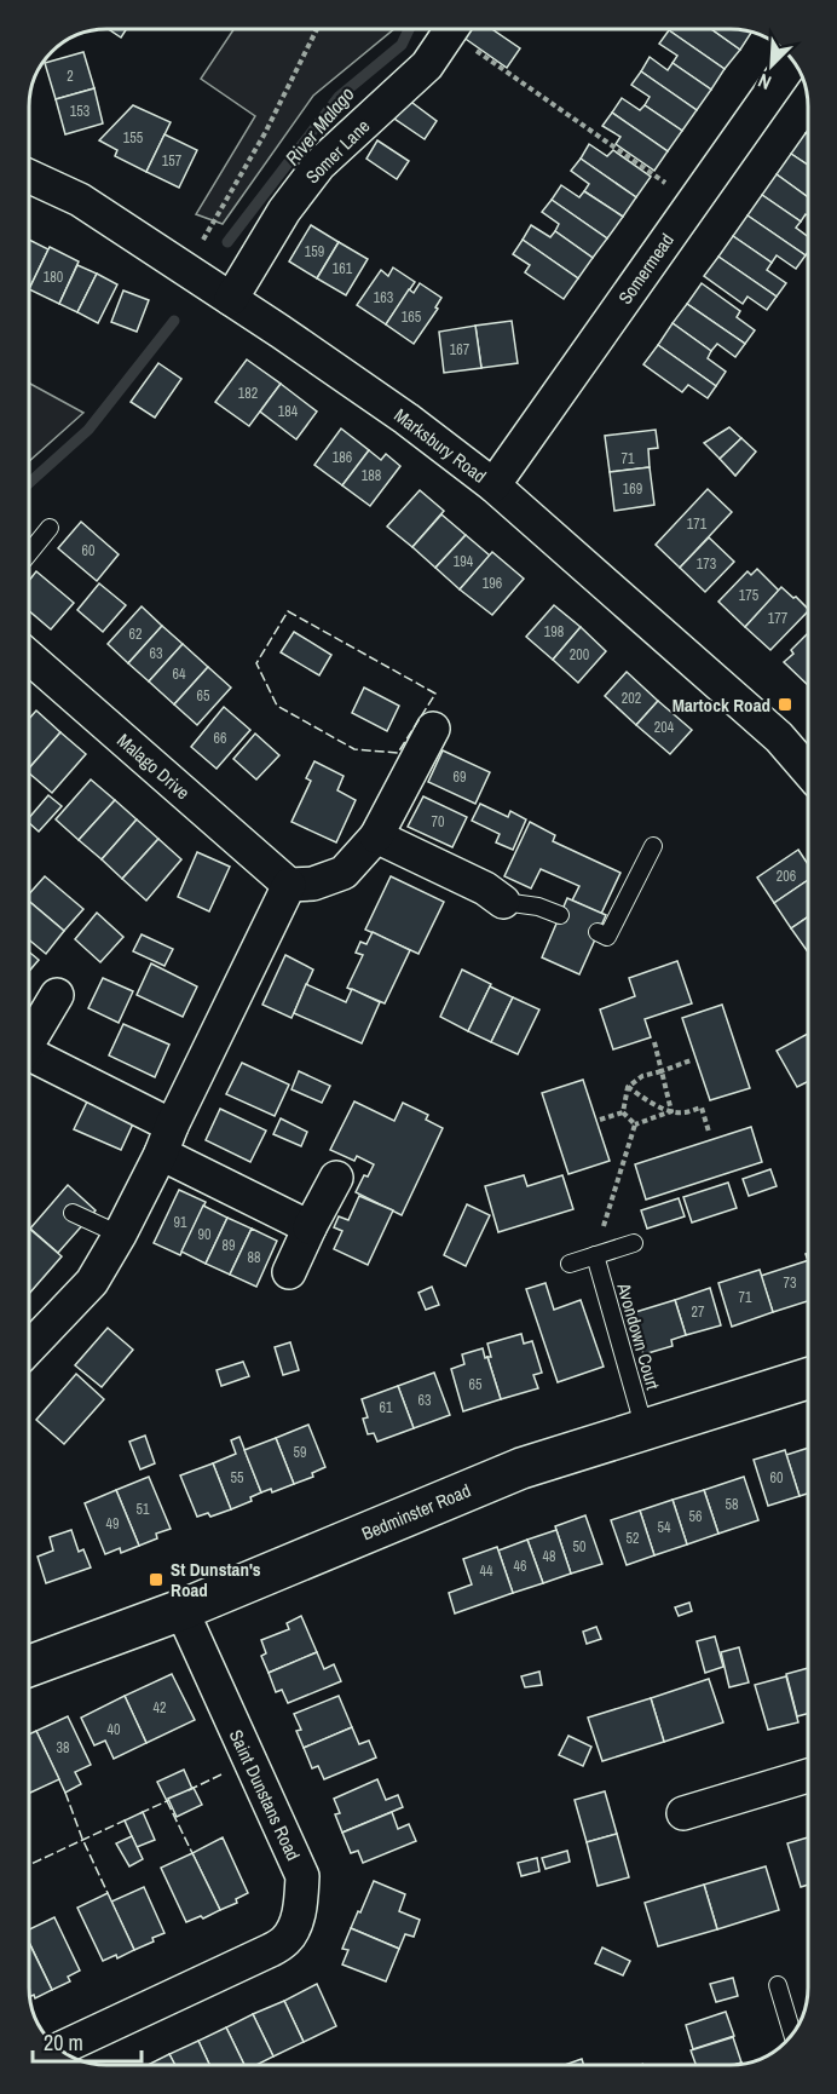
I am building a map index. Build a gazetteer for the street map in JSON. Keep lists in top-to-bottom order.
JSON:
{
  "streets": {
    "main road": ["Bedminster Road"],
    "street": [
      "Somer Lane",
      "Somermead",
      "Marksbury Road",
      "Malago Drive",
      "Saint Dunstans Road"
    ],
    "lane": ["Avondown Court"]
  },
  "crossings": [
    ["Somer Lane", "Marksbury Road"],
    ["Somermead", "Marksbury Road"],
    ["Avondown Court", "Bedminster Road"],
    ["Bedminster Road", "Saint Dunstans Road"]
  ],
  "water": ["River Malago"],
  "places": {
    "transit": ["Martock Road", "St Dunstan's Road"]
  },
  "house_numbers": [
    "2",
    "153",
    "155",
    "157",
    "159",
    "161",
    "180",
    "163",
    "165",
    "167",
    "182",
    "184",
    "186",
    "71",
    "188",
    "169",
    "171",
    "60",
    "194",
    "173",
    "196",
    "175",
    "177",
    "198",
    "62",
    "63",
    "200",
    "64",
    "65",
    "202",
    "204",
    "66",
    "69",
    "70",
    "206",
    "91",
    "90",
    "89",
    "88",
    "73",
    "71",
    "27",
    "65",
    "63",
    "61",
    "59",
    "55",
    "60",
    "58",
    "51",
    "56",
    "49",
    "54",
    "52",
    "50",
    "48",
    "46",
    "44",
    "42",
    "40",
    "38"
  ],
  "scale_bar": "20 m",
  "north": "bottom left"
}
